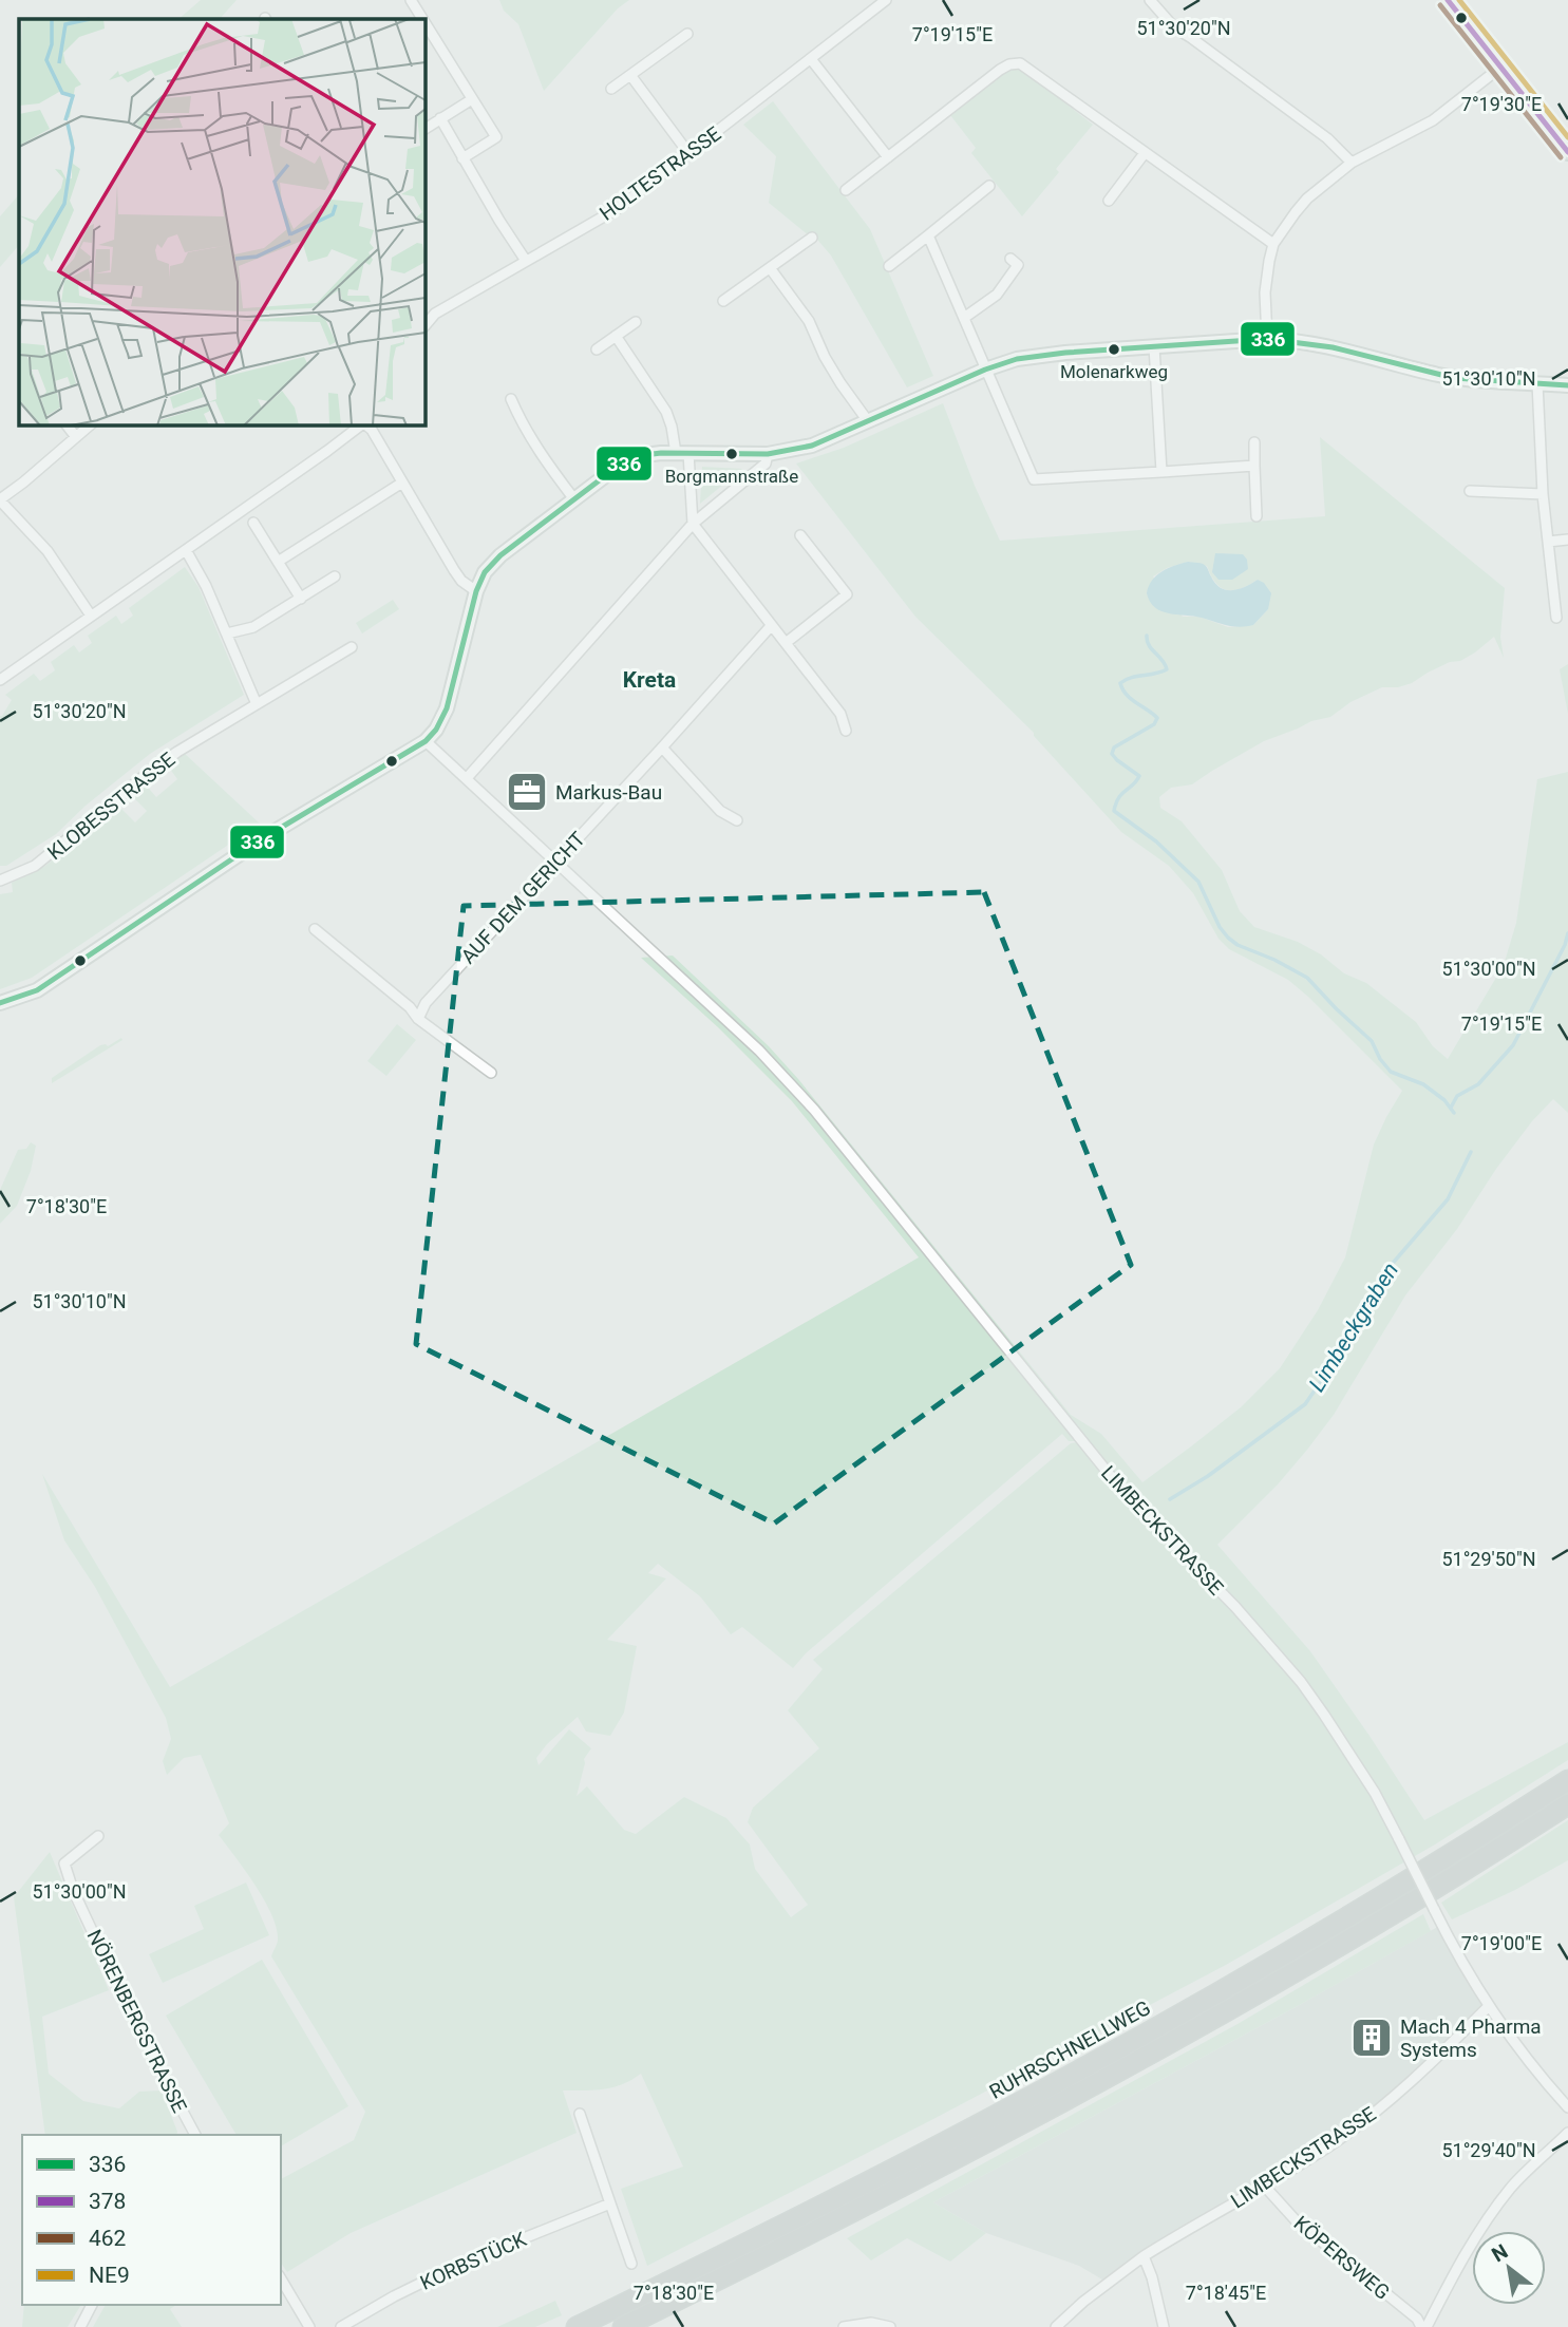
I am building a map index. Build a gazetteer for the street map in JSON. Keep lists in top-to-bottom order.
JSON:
{
  "streets": {
    "highway": ["RUHRSCHNELLWEG"],
    "street": [
      "HOLTESTRASSE",
      "KLOBESSTRASSE",
      "AUF DEM GERICHT",
      "LIMBECKSTRASSE",
      "NÖRENBERGSTRASSE",
      "KÖPERSWEG",
      "KORBSTÜCK"
    ]
  },
  "crossings": [
    ["AUF DEM GERICHT", "LIMBECKSTRASSE"],
    ["LIMBECKSTRASSE", "KÖPERSWEG"]
  ],
  "districts": ["Kreta"],
  "water": ["Limbeckgraben"],
  "places": {
    "other": ["Molenarkweg", "Borgmannstraße"],
    "office": ["Markus-Bau"],
    "building": ["Mach 4 Pharma Systems"]
  },
  "lines": [
    "transit line 378",
    "transit line NE9",
    "transit line 462",
    "transit line 336"
  ],
  "legend": [
    "336",
    "378",
    "462",
    "NE9"
  ],
  "north": "top left",
  "coordinates": [
    "51°30'20\"N",
    "7°19'15\"E",
    "7°19'30\"E",
    "51°30'10\"N",
    "51°30'00\"N",
    "7°18'30\"E",
    "51°29'50\"N",
    "7°19'00\"E",
    "51°29'40\"N",
    "7°18'45\"E"
  ]
}
